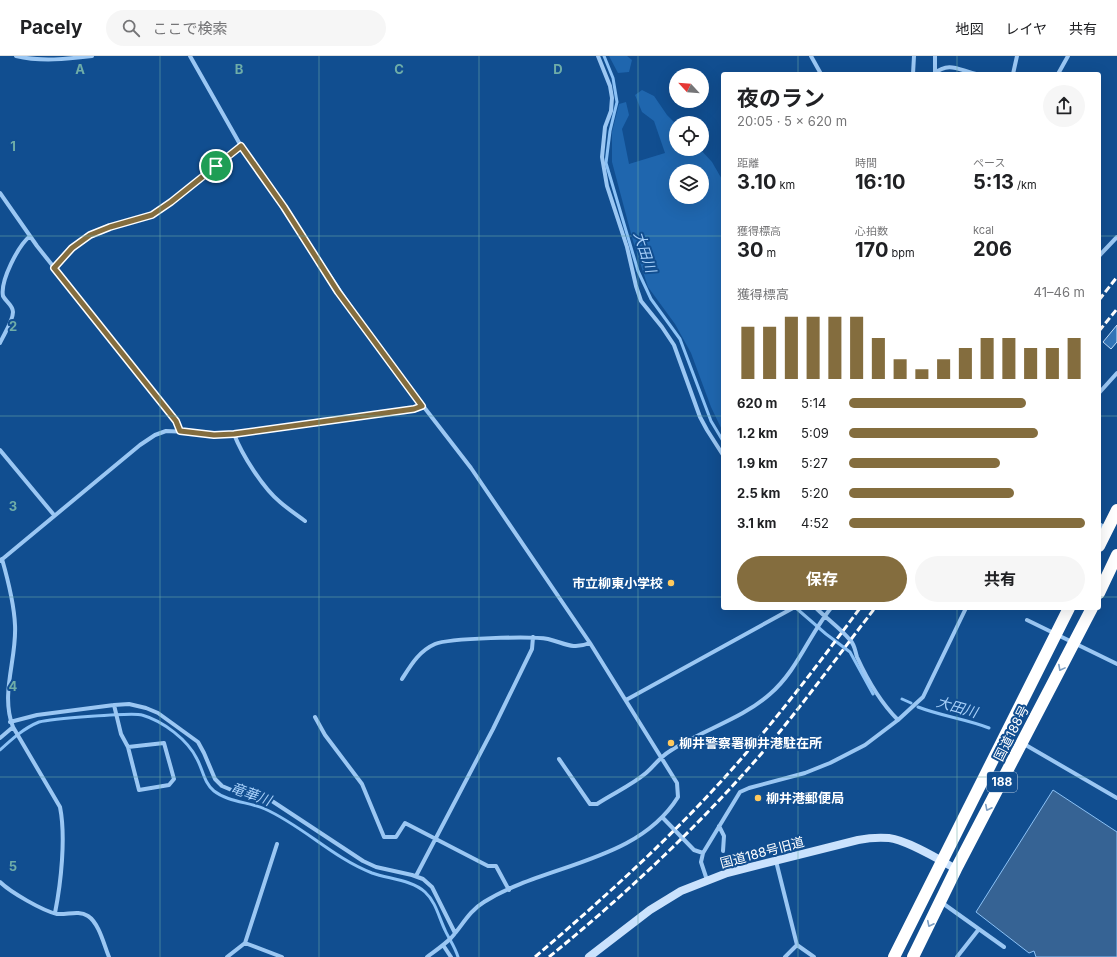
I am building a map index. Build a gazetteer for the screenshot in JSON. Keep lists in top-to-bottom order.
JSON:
{
  "streets": {
    "highway": ["国道188号", "188"],
    "street": ["国道188号旧道"]
  },
  "crossings": [
    ["国道188号", "国道188号旧道"]
  ],
  "water": ["大田川", "竜華川"],
  "places": ["市立柳東小学校", "柳井警察署柳井港駐在所", "柳井港郵便局"],
  "north": "top left",
  "page": {
    "header": "Pacely",
    "search": "ここで検索",
    "nav": ["地図", "レイヤ", "共有"],
    "heading": ["夜のラン", "20:05 · 5 × 620 m"],
    "stats": [
      ["距離", "3.10 km"],
      ["時間", "16:10"],
      ["ペース", "5:13 /km"],
      ["獲得標高", "30 m"],
      ["心拍数", "170 bpm"],
      ["kcal", "206"]
    ],
    "chart": ["獲得標高", "41–46 m"],
    "list": [
      {
        "name": "620 m",
        "note": "5:14"
      },
      {
        "name": "1.2 km",
        "note": "5:09"
      },
      {
        "name": "1.9 km",
        "note": "5:27"
      },
      {
        "name": "2.5 km",
        "note": "5:20"
      },
      {
        "name": "3.1 km",
        "note": "4:52"
      }
    ],
    "buttons": ["保存", "共有"]
  },
  "grid": {
    "columns": [
      "A",
      "B",
      "C",
      "D"
    ],
    "rows": [
      "1",
      "2",
      "3",
      "4",
      "5"
    ]
  }
}
